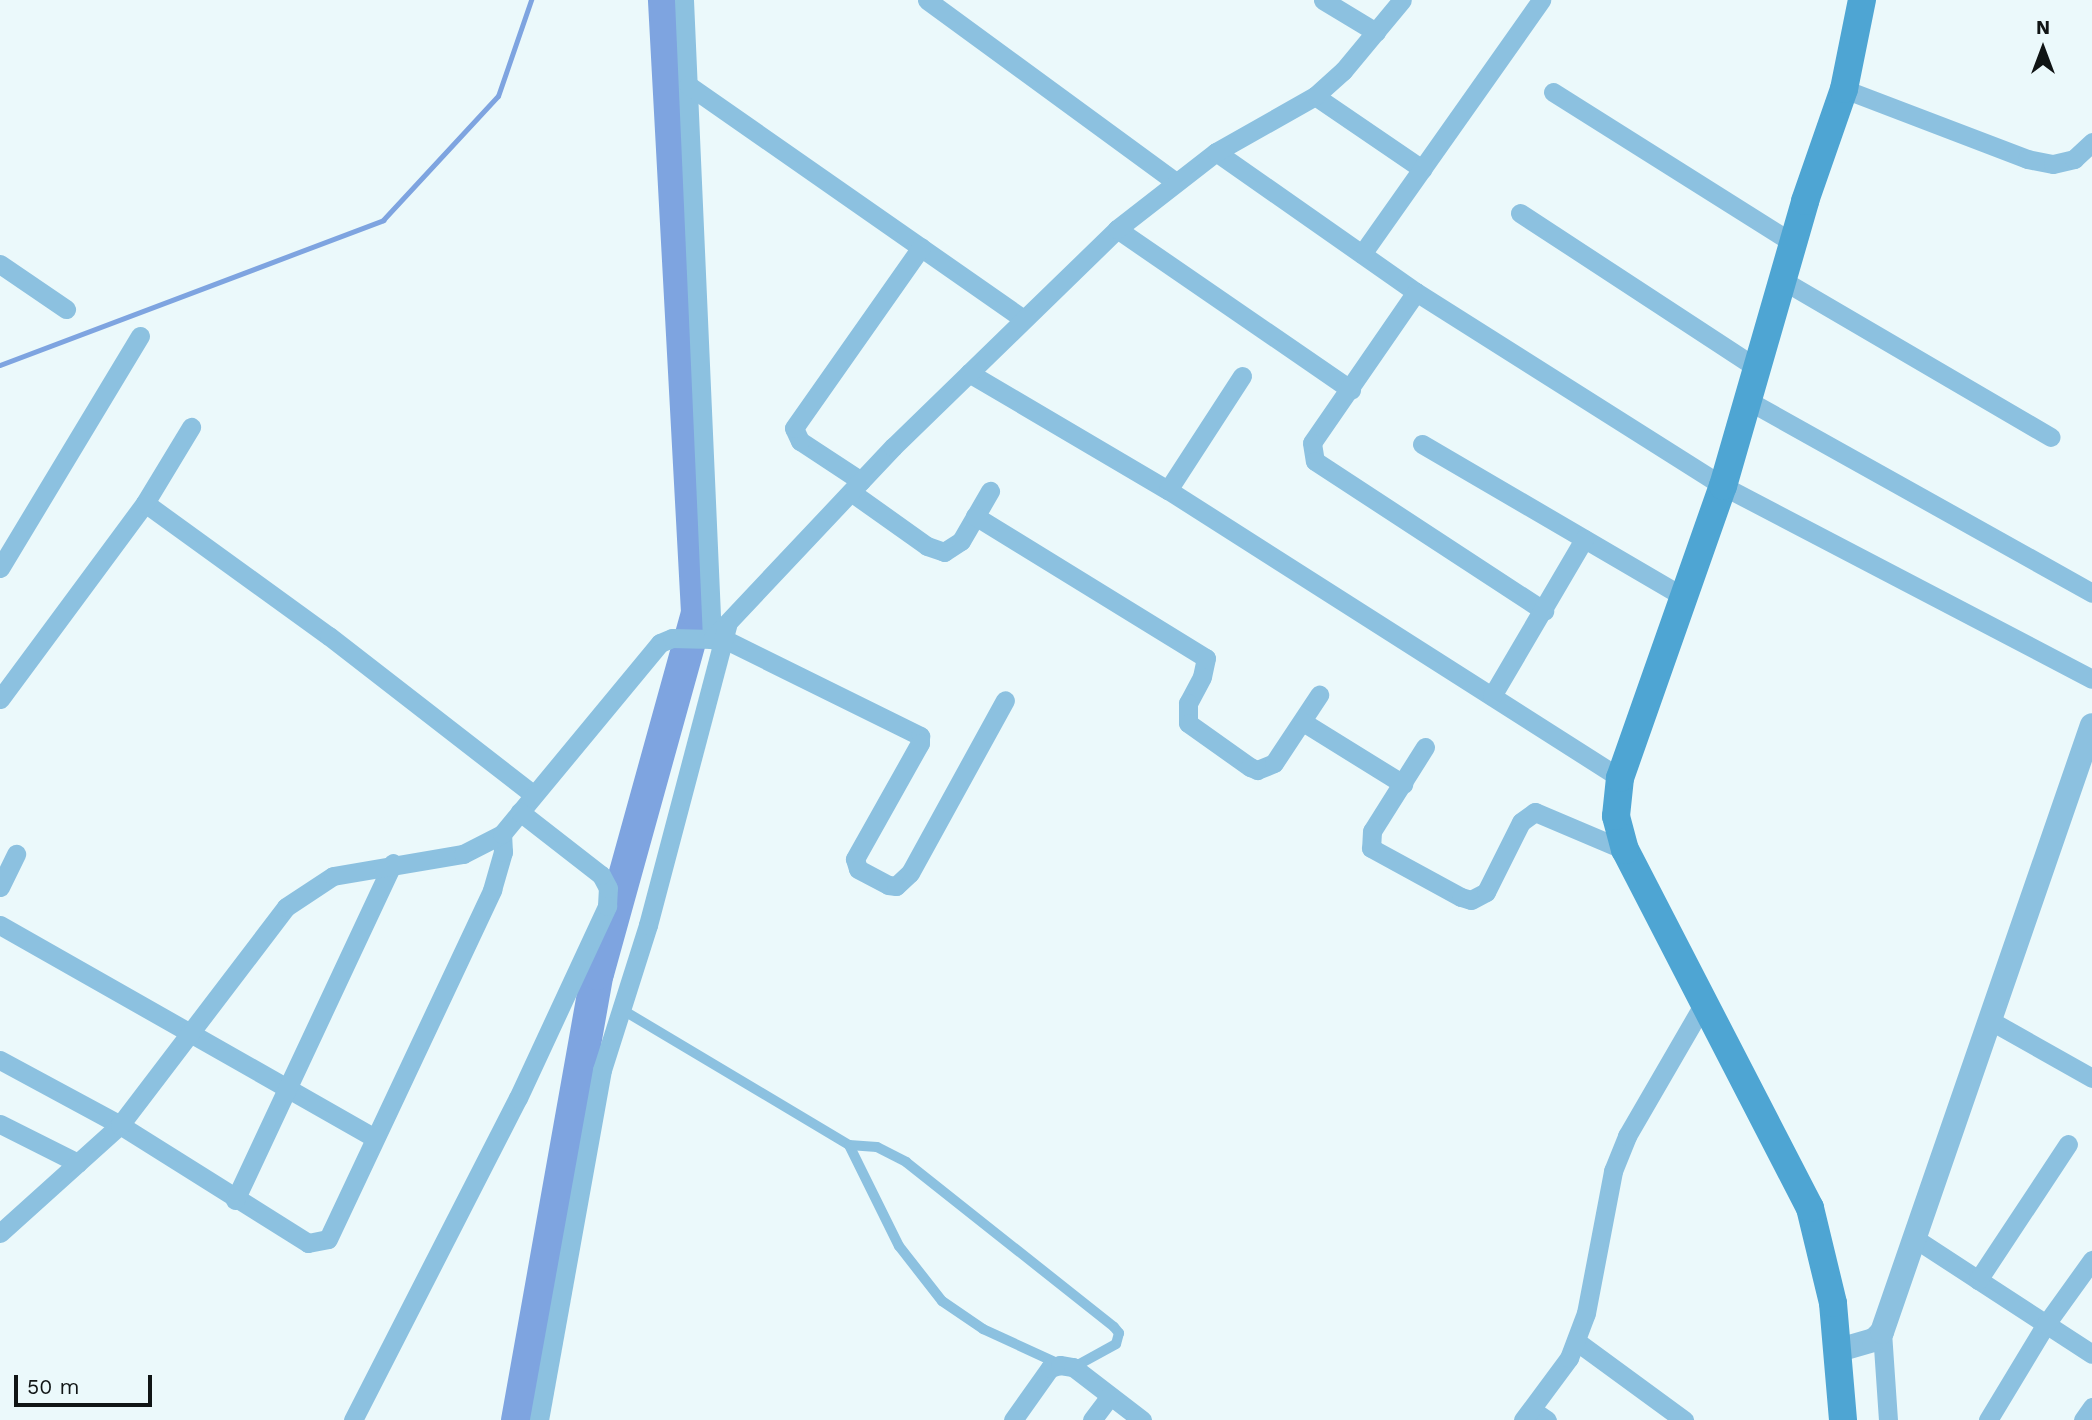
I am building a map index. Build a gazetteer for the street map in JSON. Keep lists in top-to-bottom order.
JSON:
{
  "scale_bar": "50 m",
  "north": "top"
}
